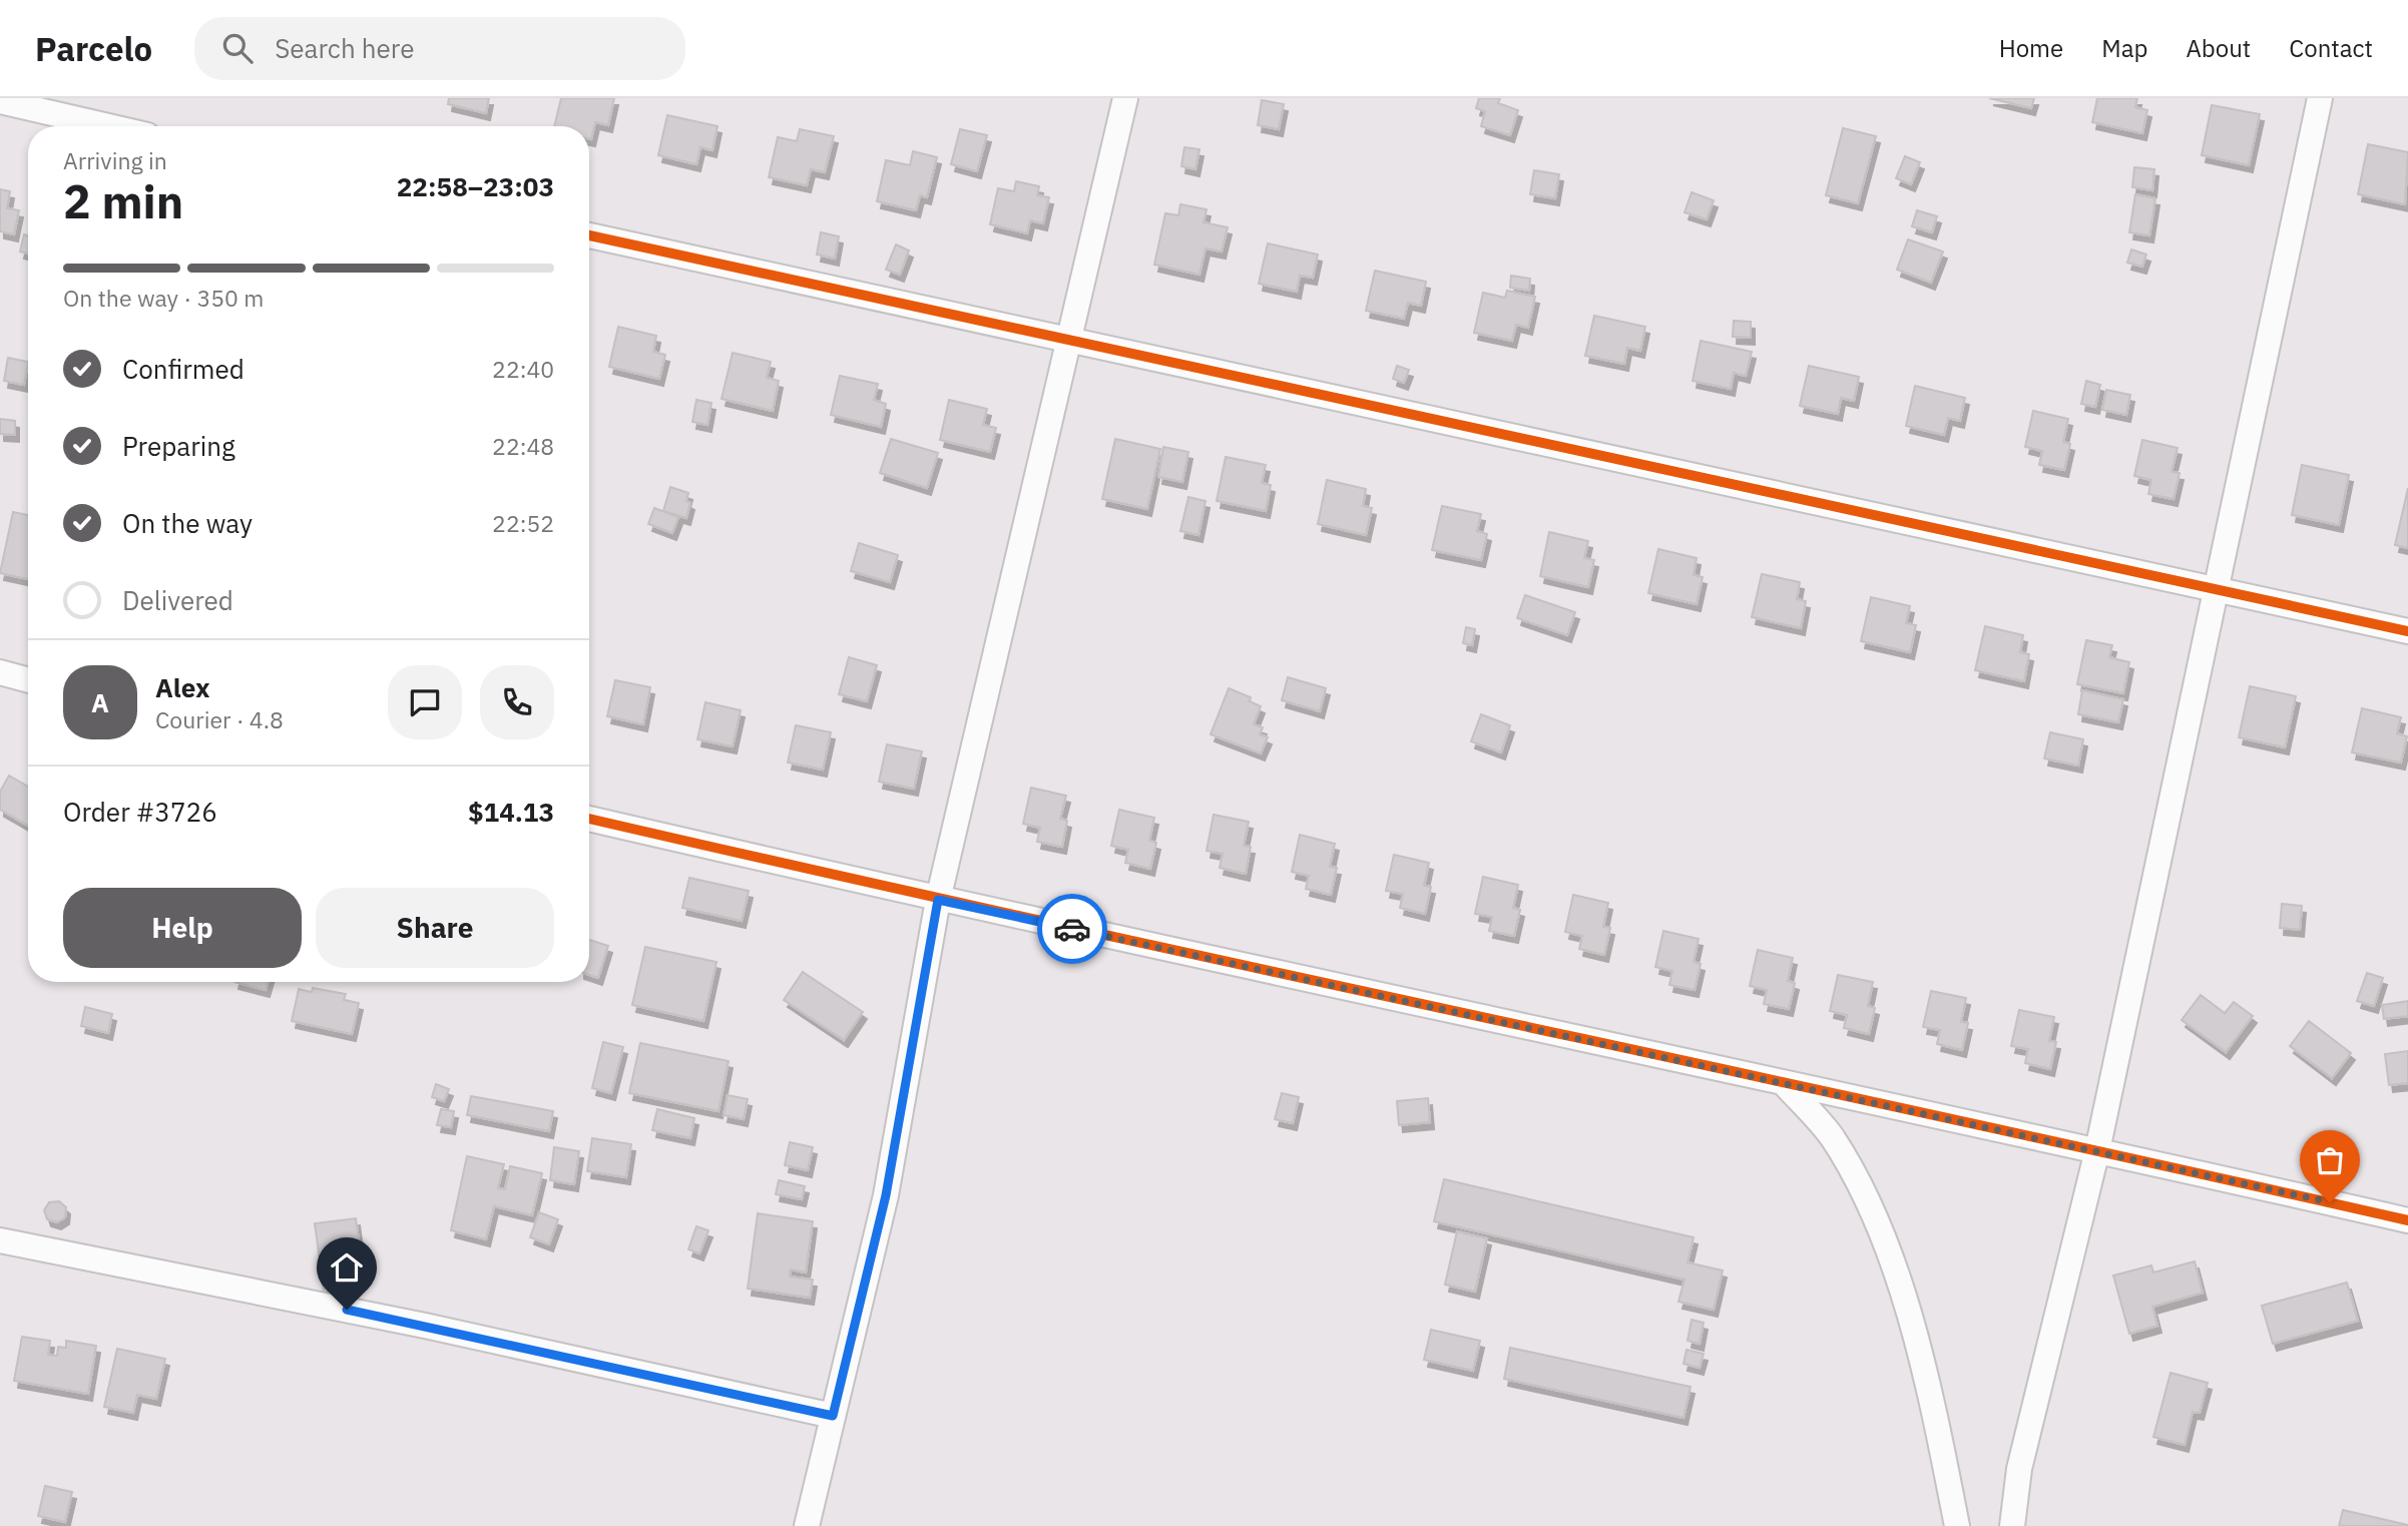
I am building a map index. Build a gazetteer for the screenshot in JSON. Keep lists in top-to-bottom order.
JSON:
{
  "page": {
    "header": "Parcelo",
    "search": "Search here",
    "nav": [
      "Home",
      "Map",
      "About",
      "Contact"
    ],
    "heading": ["2 min", "Arriving in", "22:58–23:03"],
    "panel": [
      "Alex",
      "Courier · 4.8",
      "Order #3726",
      "$14.13"
    ],
    "bar": "On the way · 350 m",
    "list": [
      ["Confirmed", "22:40"],
      ["Preparing", "22:48"],
      ["On the way", "22:52"],
      "Delivered"
    ],
    "round": "A",
    "buttons": ["Help", "Share"]
  }
}
